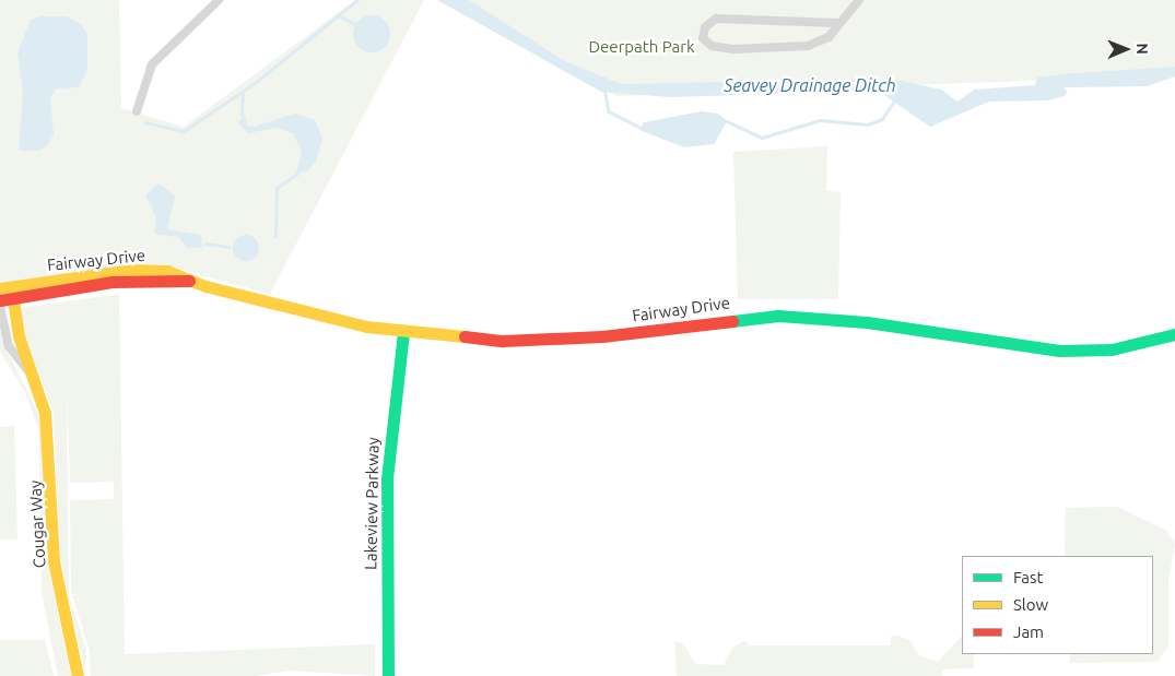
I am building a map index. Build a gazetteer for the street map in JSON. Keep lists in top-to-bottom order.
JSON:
{
  "streets": {
    "main road": ["Fairway Drive", "Lakeview Parkway", "Cougar Way"]
  },
  "crossings": [
    ["Fairway Drive", "Lakeview Parkway"],
    ["Fairway Drive", "Cougar Way"]
  ],
  "water": ["Seavey Drainage Ditch"],
  "parks": ["Deerpath Park"],
  "legend": ["Fast", "Slow", "Jam"],
  "north": "right"
}
